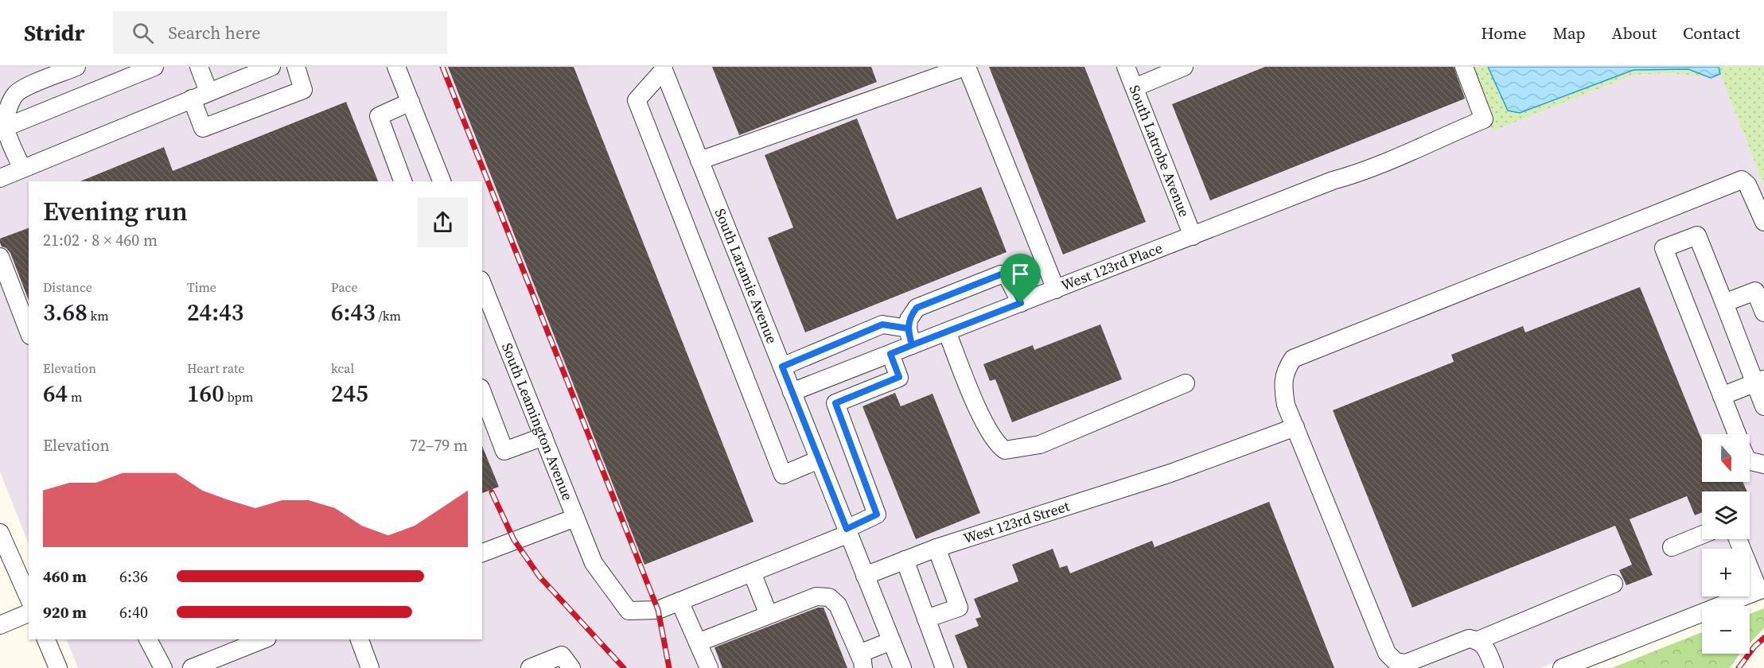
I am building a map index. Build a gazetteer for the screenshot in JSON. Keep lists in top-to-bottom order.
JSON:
{
  "streets": {
    "street": [
      "South Latrobe Avenue",
      "West 123rd Place",
      "South Laramie Avenue",
      "South Leamington Avenue",
      "West 123rd Street"
    ]
  },
  "crossings": [
    ["South Latrobe Avenue", "West 123rd Place"],
    ["West 123rd Place", "South Laramie Avenue"],
    ["South Laramie Avenue", "West 123rd Street"]
  ],
  "north": "bottom",
  "page": {
    "header": "Stridr",
    "search": "Search here",
    "nav": [
      "Home",
      "Map",
      "About",
      "Contact"
    ],
    "heading": ["Evening run", "21:02 · 8 × 460 m"],
    "stats": [
      ["Distance", "3.68 km"],
      ["Time", "24:43"],
      ["Pace", "6:43 /km"],
      ["Elevation", "64 m"],
      ["Heart rate", "160 bpm"],
      ["kcal", "245"]
    ],
    "chart": ["Elevation", "72–79 m"],
    "map_buttons": ["+", "−"],
    "list": [
      {
        "name": "460 m",
        "note": "6:36"
      },
      {
        "name": "920 m",
        "note": "6:40"
      }
    ]
  }
}
